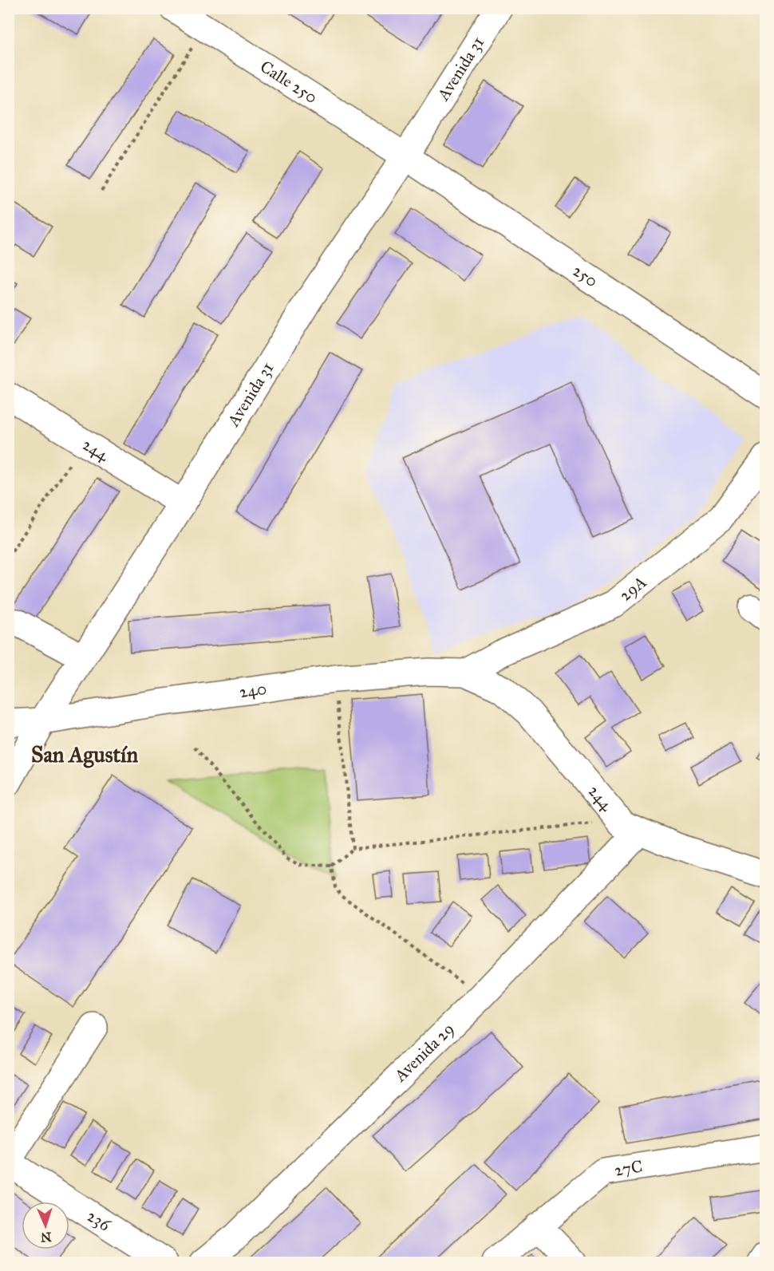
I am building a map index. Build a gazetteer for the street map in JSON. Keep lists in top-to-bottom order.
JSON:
{
  "streets": {
    "street": [
      "Avenida 31",
      "Calle 250",
      "250",
      "244",
      "29A",
      "240",
      "Avenida 29",
      "27C",
      "236"
    ]
  },
  "crossings": [
    ["Avenida 31", "Calle 250"],
    ["Avenida 31", "250"],
    ["Avenida 31", "244"],
    ["Avenida 31", "240"],
    ["Calle 250", "250"],
    ["244", "29A"],
    ["244", "240"],
    ["244", "Avenida 29"],
    ["29A", "240"]
  ],
  "districts": ["San Agustín"],
  "north": "bottom"
}
